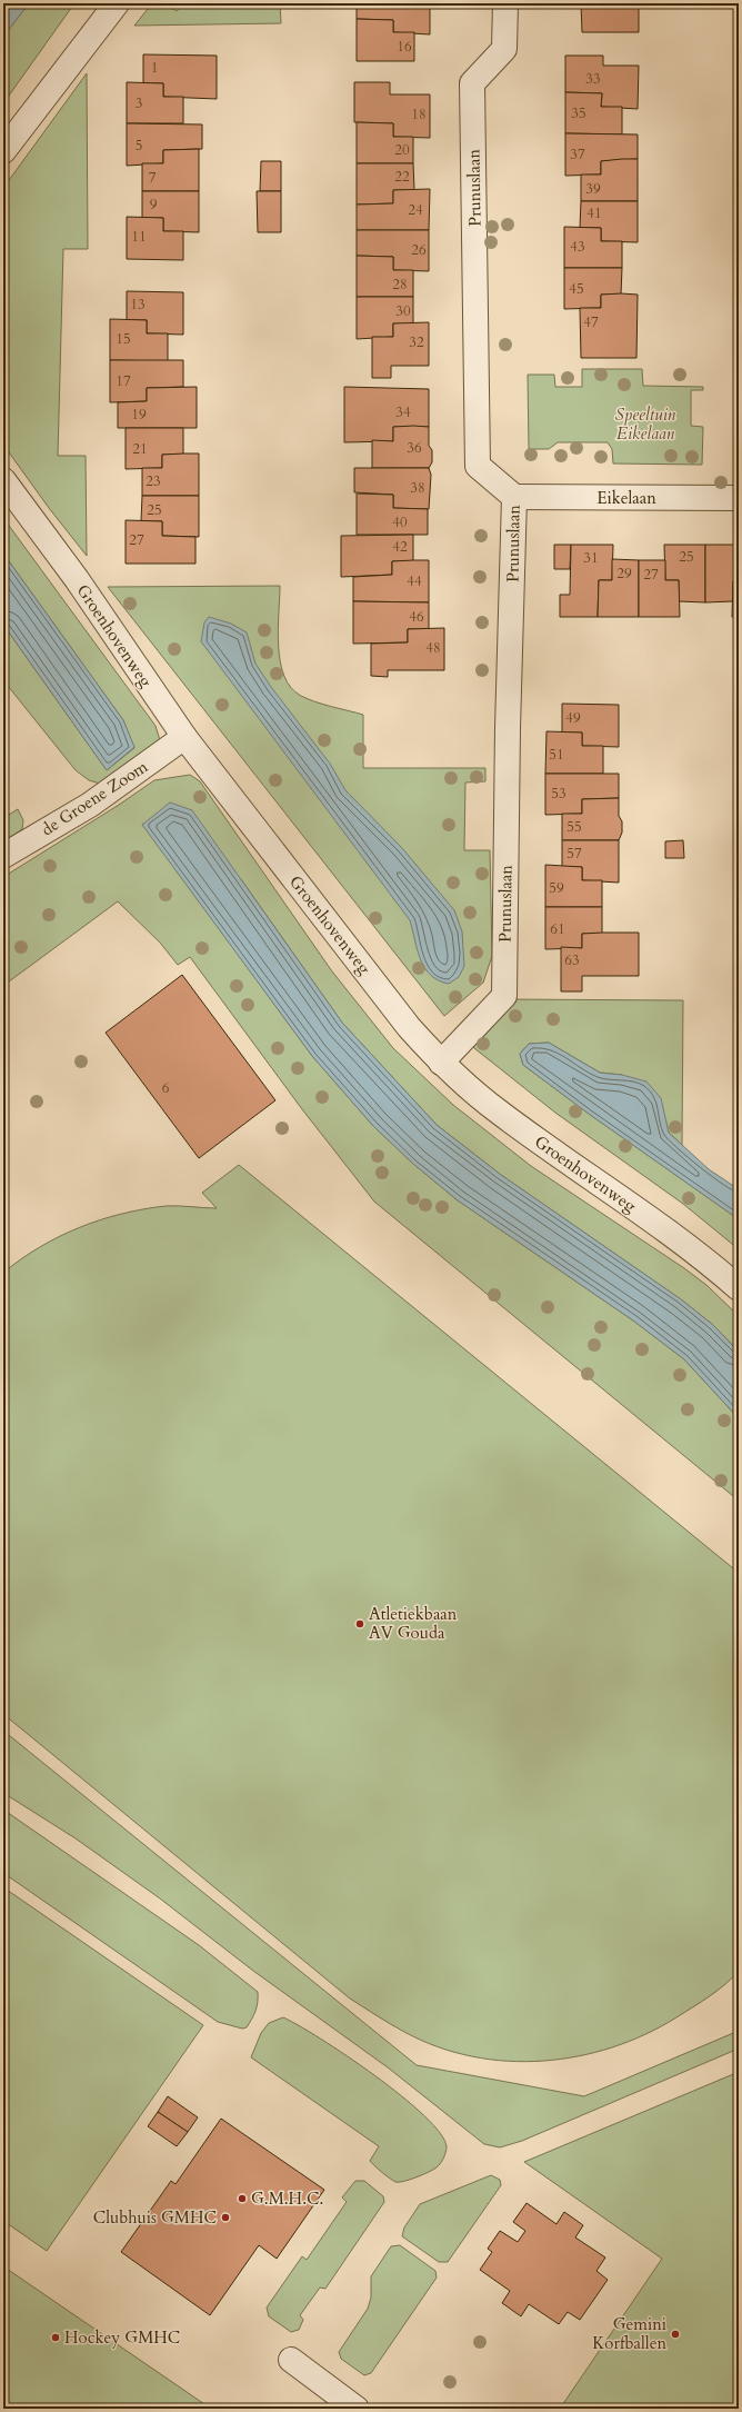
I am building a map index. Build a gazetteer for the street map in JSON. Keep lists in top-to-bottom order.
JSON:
{
  "streets": {
    "street": [
      "Prunuslaan",
      "Eikelaan",
      "Groenhovenweg",
      "de Groene Zoom"
    ]
  },
  "crossings": [
    ["Prunuslaan", "Eikelaan"],
    ["Prunuslaan", "Groenhovenweg"],
    ["Groenhovenweg", "de Groene Zoom"]
  ],
  "parks": ["Speeltuin Eikelaan"],
  "places": [
    "Atletiekbaan AV Gouda",
    "G.M.H.C.",
    "Clubhuis GMHC",
    "Gemini Korfballen",
    "Hockey GMHC"
  ],
  "house_numbers": [
    "16",
    "1",
    "33",
    "3",
    "35",
    "18",
    "5",
    "20",
    "37",
    "22",
    "7",
    "39",
    "9",
    "24",
    "41",
    "11",
    "43",
    "26",
    "28",
    "45",
    "13",
    "30",
    "47",
    "15",
    "32",
    "17",
    "34",
    "19",
    "36",
    "21",
    "23",
    "38",
    "25",
    "40",
    "27",
    "42",
    "25",
    "31",
    "29",
    "27",
    "44",
    "46",
    "48",
    "49",
    "51",
    "53",
    "55",
    "57",
    "59",
    "61",
    "63",
    "6"
  ]
}
